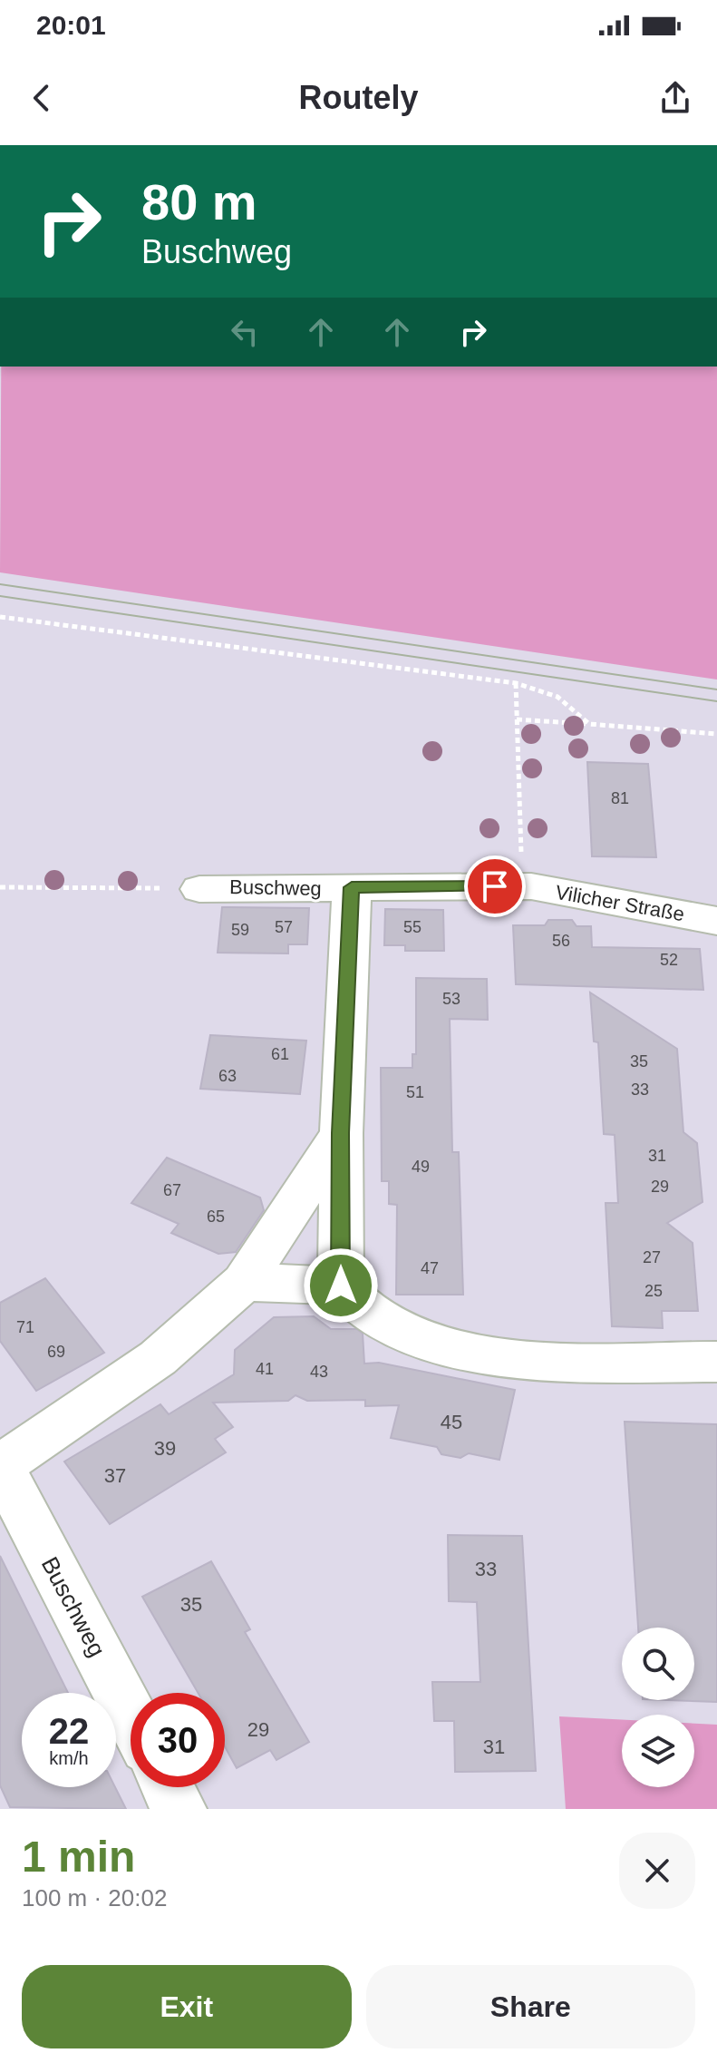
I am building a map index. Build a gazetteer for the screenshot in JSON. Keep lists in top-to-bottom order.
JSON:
{
  "streets": {
    "street": ["Buschweg", "Vilicher Straße"]
  },
  "crossings": [
    ["Buschweg", "Vilicher Straße"]
  ],
  "house_numbers": [
    "81",
    "57",
    "55",
    "59",
    "56",
    "52",
    "53",
    "61",
    "35",
    "63",
    "33",
    "51",
    "31",
    "49",
    "29",
    "67",
    "65",
    "27",
    "47",
    "25",
    "71",
    "69",
    "41",
    "43",
    "45",
    "39",
    "37",
    "33",
    "35",
    "29",
    "31"
  ],
  "page": {
    "status": "20:01",
    "header": "Routely",
    "turn": ["80 m", "Buschweg"],
    "speed": "22 km/h",
    "limit": "30",
    "heading": ["1 min", "100 m · 20:02"],
    "buttons": ["Exit", "Share"]
  }
}
